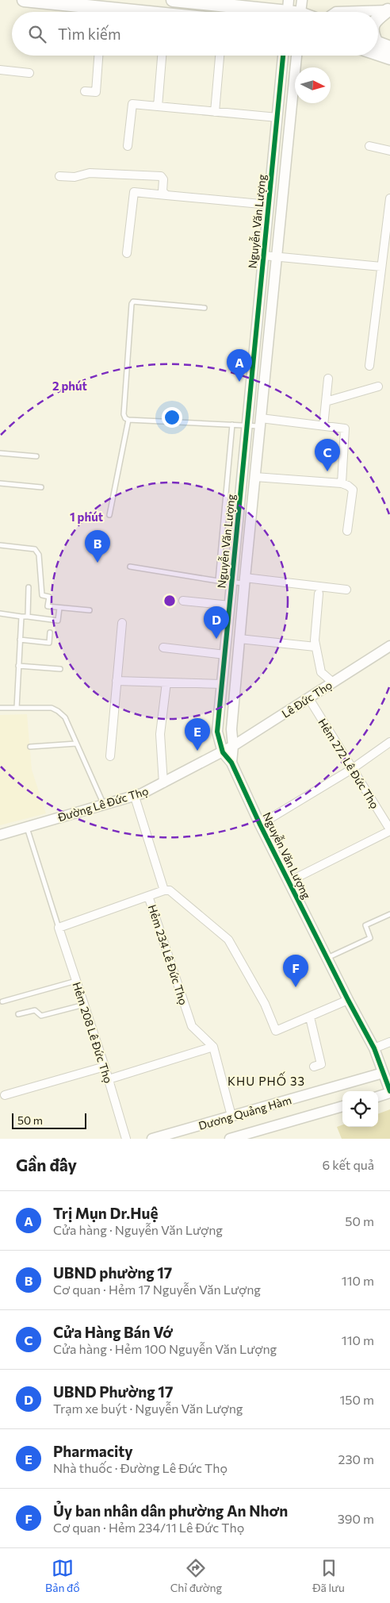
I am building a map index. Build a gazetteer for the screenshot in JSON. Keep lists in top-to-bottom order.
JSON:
{
  "streets": {
    "street": [
      "Nguyễn Văn Lượng",
      "Lê Đức Thọ",
      "Hẻm 272 Lê Đức Thọ",
      "Đường Lê Đức Thọ",
      "Hẻm 234 Lê Đức Thọ",
      "Hẻm 208 Lê Đức Thọ",
      "Dương Quảng Hàm"
    ]
  },
  "crossings": [
    ["Nguyễn Văn Lượng", "Lê Đức Thọ"],
    ["Nguyễn Văn Lượng", "Đường Lê Đức Thọ"],
    ["Nguyễn Văn Lượng", "Dương Quảng Hàm"],
    ["Lê Đức Thọ", "Hẻm 272 Lê Đức Thọ"],
    ["Lê Đức Thọ", "Đường Lê Đức Thọ"],
    ["Đường Lê Đức Thọ", "Hẻm 234 Lê Đức Thọ"]
  ],
  "districts": ["KHU PHỐ 33"],
  "scale_bar": "50 m",
  "north": "right",
  "page": {
    "search": "Tìm kiếm",
    "pins": [
      "A",
      "C",
      "B",
      "D",
      "E",
      "F"
    ],
    "scale": "50 m",
    "heading": ["Gần đây", "6 kết quả"],
    "list": [
      {
        "mark": "A",
        "name": "Trị Mụn Dr.Huệ",
        "note": "Cửa hàng · Nguyễn Văn Lượng",
        "value": "50 m"
      },
      {
        "mark": "B",
        "name": "UBND phường 17",
        "note": "Cơ quan · Hẻm 17 Nguyễn Văn Lượng",
        "value": "110 m"
      },
      {
        "mark": "C",
        "name": "Cửa Hàng Bán Vớ",
        "note": "Cửa hàng · Hẻm 100 Nguyễn Văn Lượng",
        "value": "110 m"
      },
      {
        "mark": "D",
        "name": "UBND Phường 17",
        "note": "Trạm xe buýt · Nguyễn Văn Lượng",
        "value": "150 m"
      },
      {
        "mark": "E",
        "name": "Pharmacity",
        "note": "Nhà thuốc · Đường Lê Đức Thọ",
        "value": "230 m"
      },
      {
        "mark": "F",
        "name": "Ủy ban nhân dân phường An Nhơn",
        "note": "Cơ quan · Hẻm 234/11 Lê Đức Thọ",
        "value": "390 m"
      }
    ],
    "nav": ["Bản đồ", "Chỉ đường", "Đã lưu"]
  },
  "rings": ["2 phút", "1 phút"]
}
